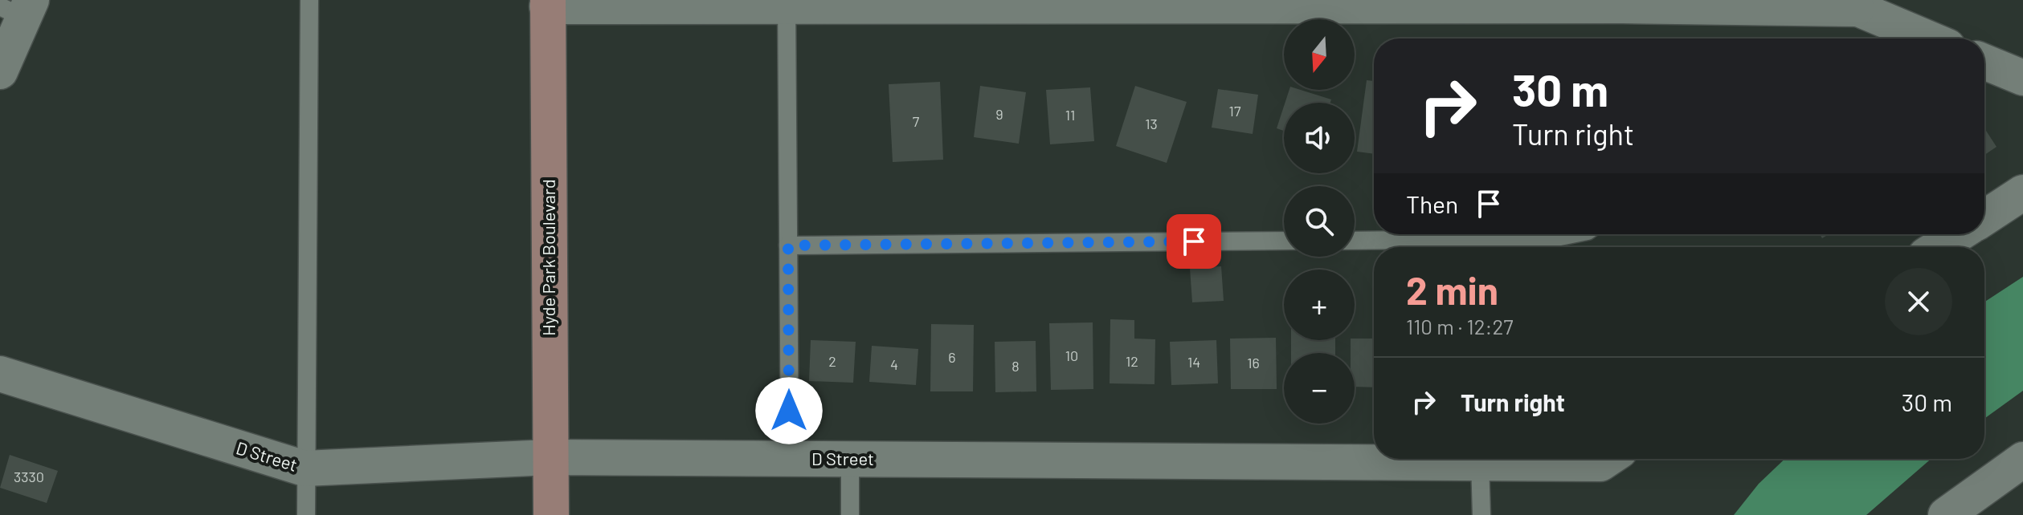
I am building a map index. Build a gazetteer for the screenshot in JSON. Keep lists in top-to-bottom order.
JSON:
{
  "streets": {
    "main road": ["Hyde Park Boulevard"],
    "street": ["D Street"]
  },
  "crossings": [
    ["Hyde Park Boulevard", "D Street"]
  ],
  "house_numbers": [
    "17",
    "9",
    "11",
    "7",
    "13",
    "10",
    "6",
    "2",
    "12",
    "14",
    "16",
    "4",
    "8",
    "3330"
  ],
  "north": "bottom",
  "page": {
    "map_buttons": ["+", "−"],
    "turn": ["30 m", "Turn right"],
    "then": "Then",
    "heading": ["2 min", "110 m · 12:27"],
    "list": [
      {
        "name": "Turn right",
        "value": "30 m"
      }
    ]
  }
}
